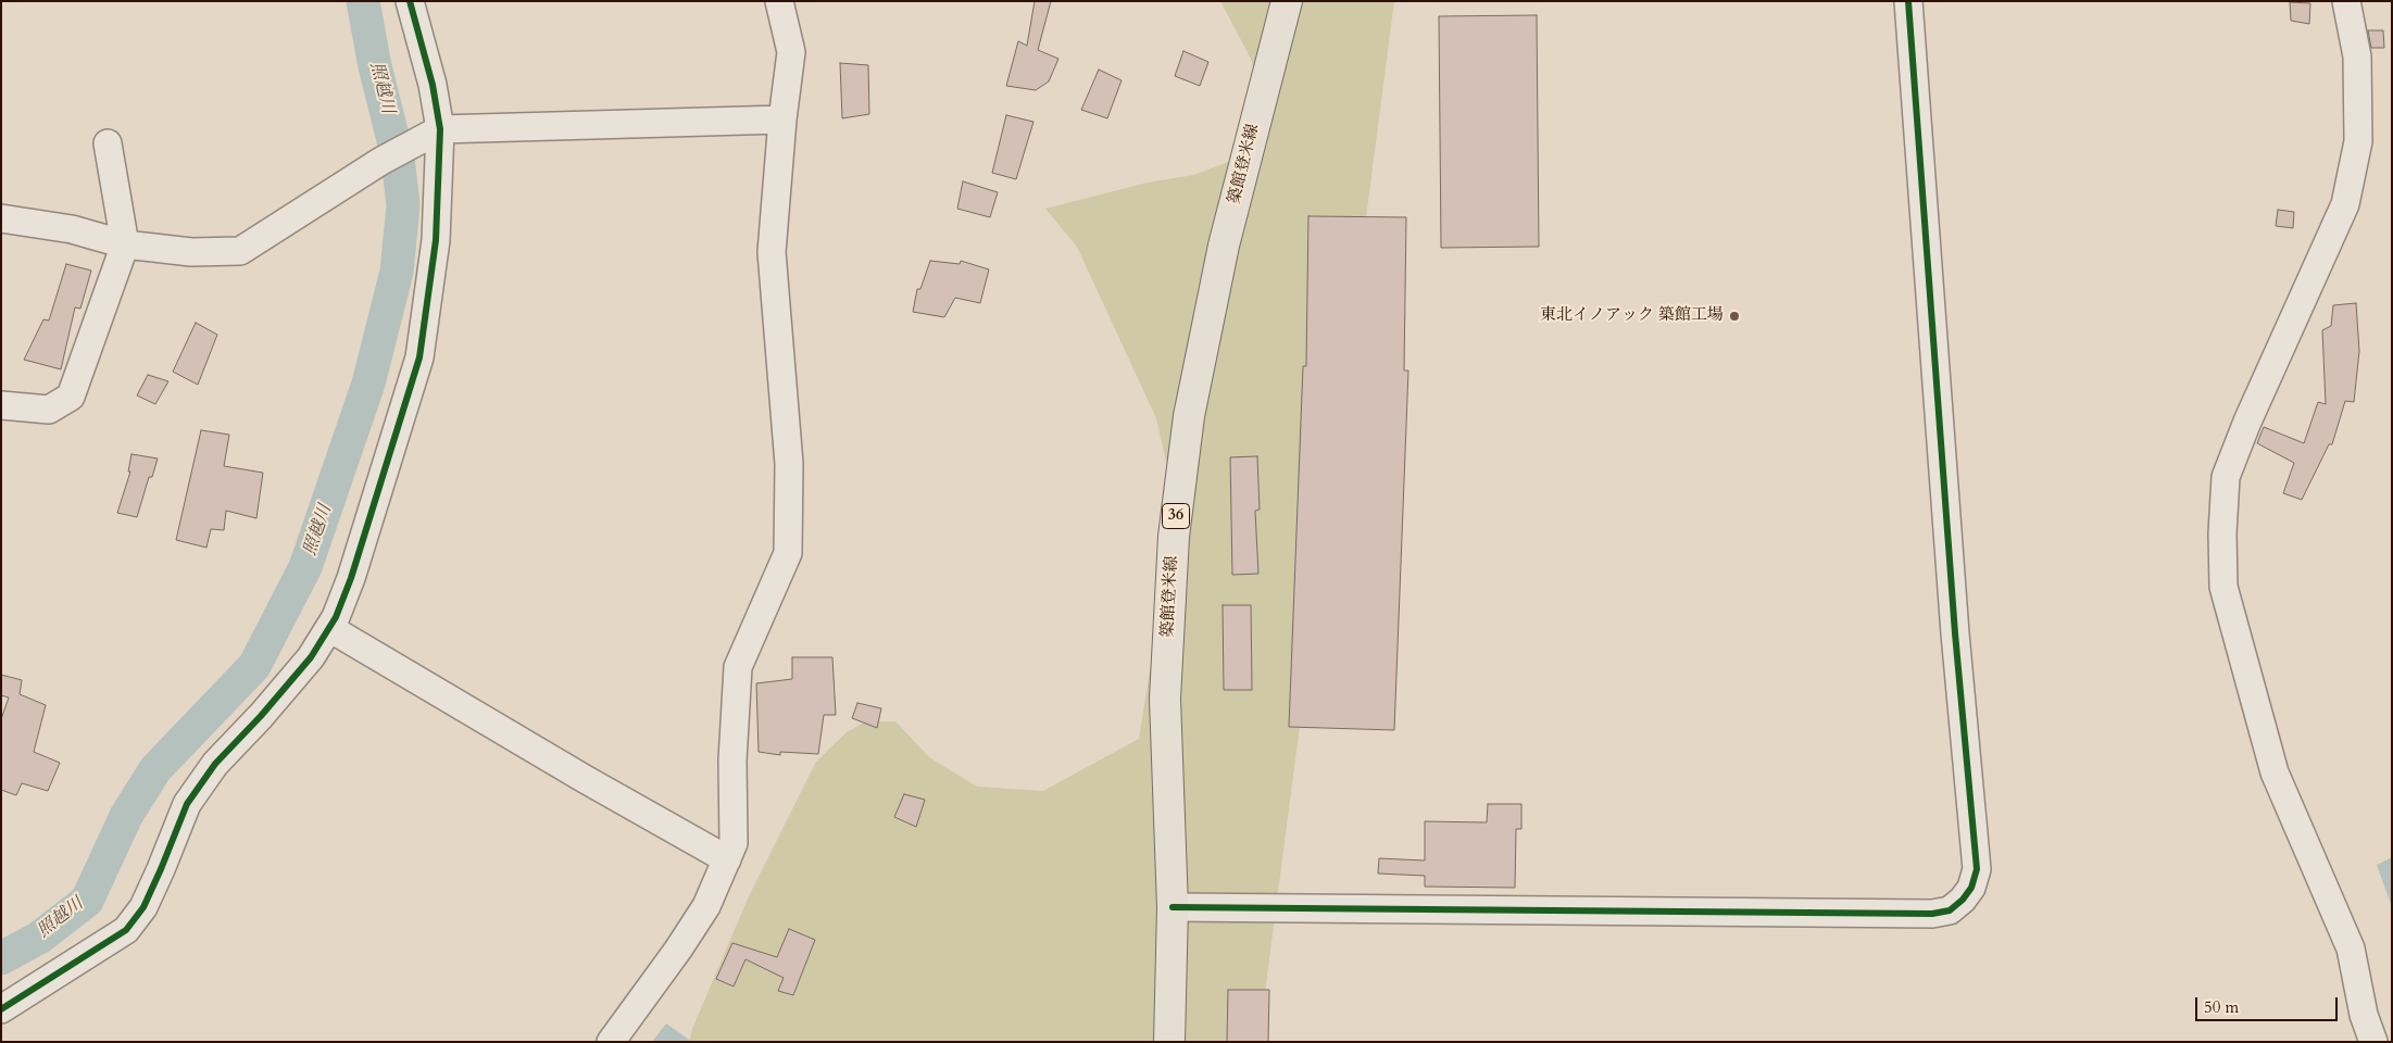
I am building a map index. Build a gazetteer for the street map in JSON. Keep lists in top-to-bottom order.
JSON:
{
  "streets": {
    "main road": ["築館登米線", "36"]
  },
  "water": ["照越川"],
  "places": ["東北イノアック 築館工場"],
  "scale_bar": "50 m"
}
